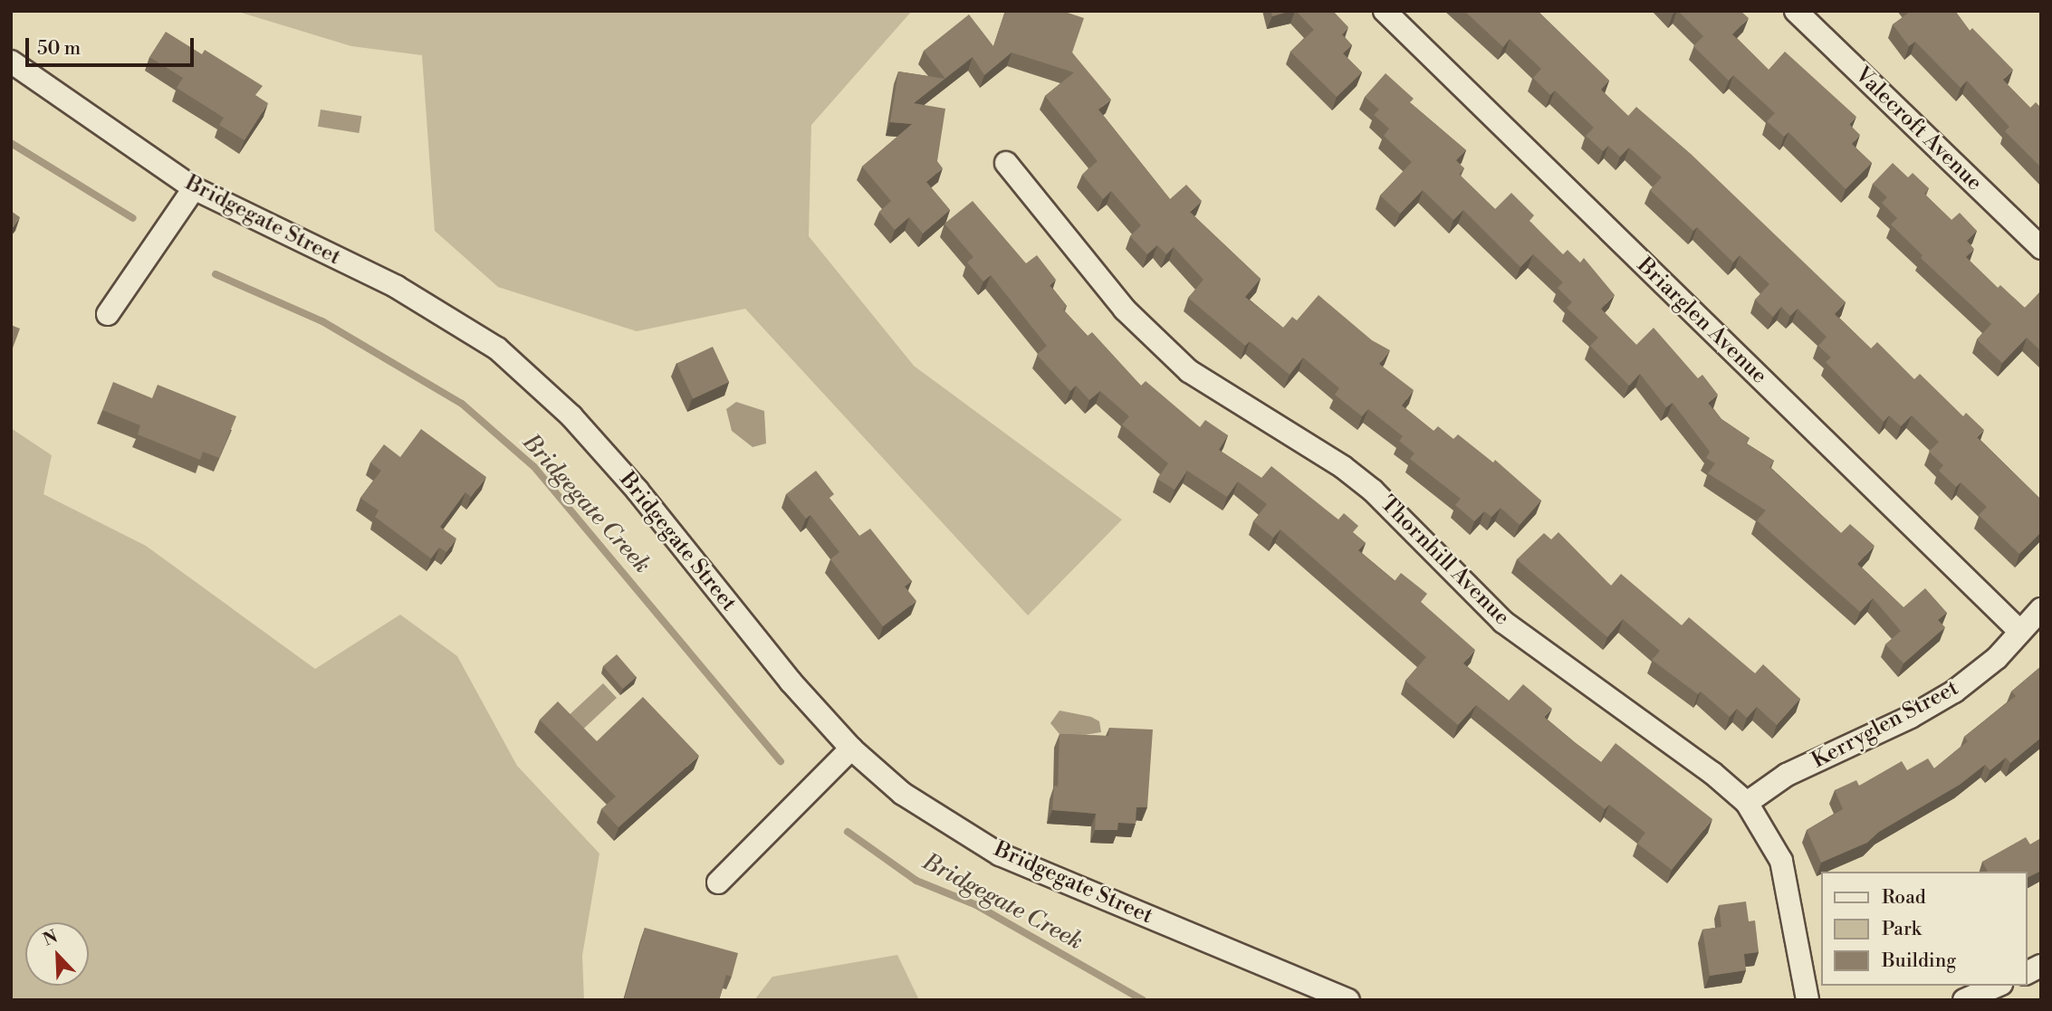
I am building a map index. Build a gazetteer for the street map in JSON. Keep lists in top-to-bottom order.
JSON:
{
  "streets": {
    "street": [
      "Valecroft Avenue",
      "Bridgegate Street",
      "Briarglen Avenue",
      "Thornhill Avenue",
      "Kerryglen Street"
    ]
  },
  "crossings": [
    ["Briarglen Avenue", "Kerryglen Street"],
    ["Thornhill Avenue", "Kerryglen Street"]
  ],
  "water": ["Bridgegate Creek"],
  "legend": ["Road", "Park", "Building"],
  "scale_bar": "50 m",
  "north": "top left"
}
